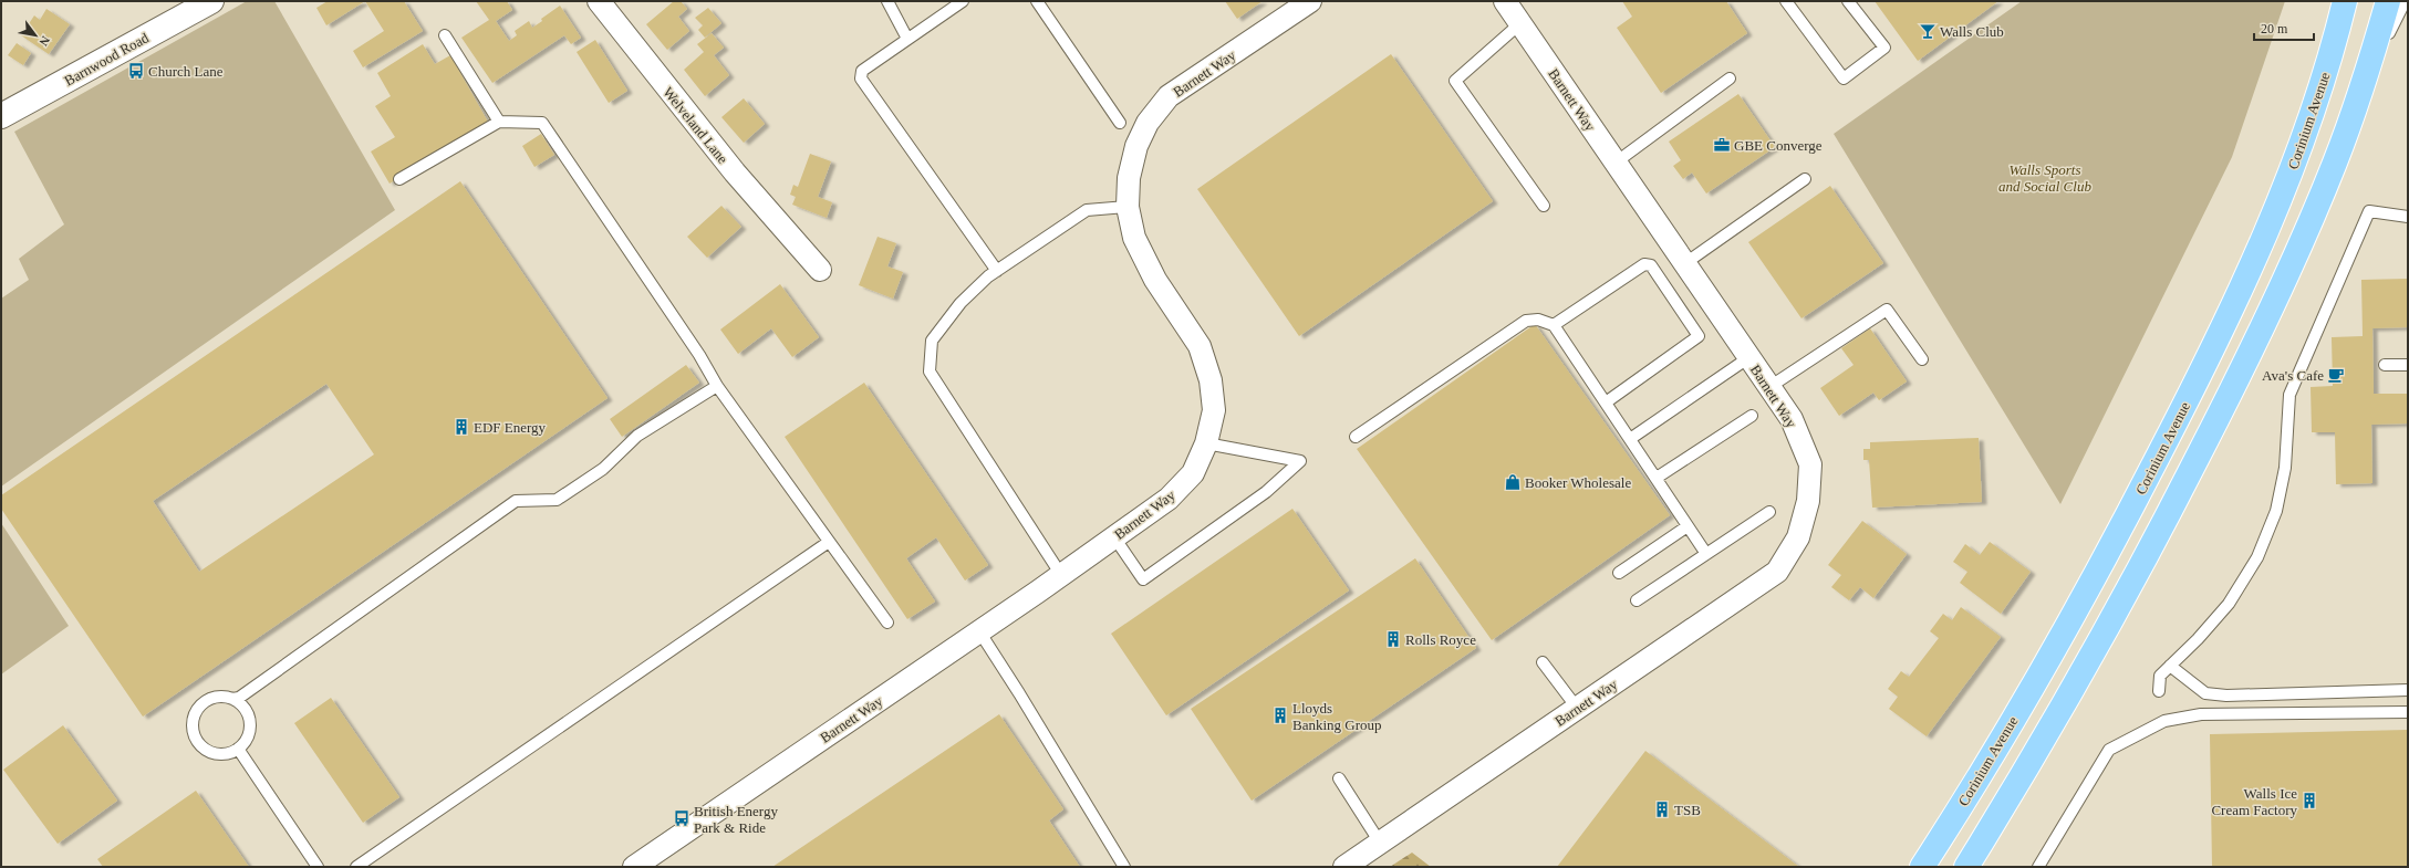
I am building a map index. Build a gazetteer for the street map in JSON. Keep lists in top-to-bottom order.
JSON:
{
  "streets": {
    "highway": ["Corinium Avenue"],
    "street": ["Barnwood Road", "Barnett Way", "Welveland Lane"]
  },
  "parks": ["Walls Sports and Social Club"],
  "places": {
    "bar": ["Walls Club"],
    "bus stop": ["Church Lane", "British Energy Park & Ride"],
    "office": ["GBE Converge"],
    "cafe": ["Ava's Cafe"],
    "building": [
      "EDF Energy",
      "Rolls Royce",
      "Lloyds Banking Group",
      "Walls Ice Cream Factory",
      "TSB"
    ],
    "shop": ["Booker Wholesale"]
  },
  "scale_bar": "20 m",
  "north": "bottom right"
}
